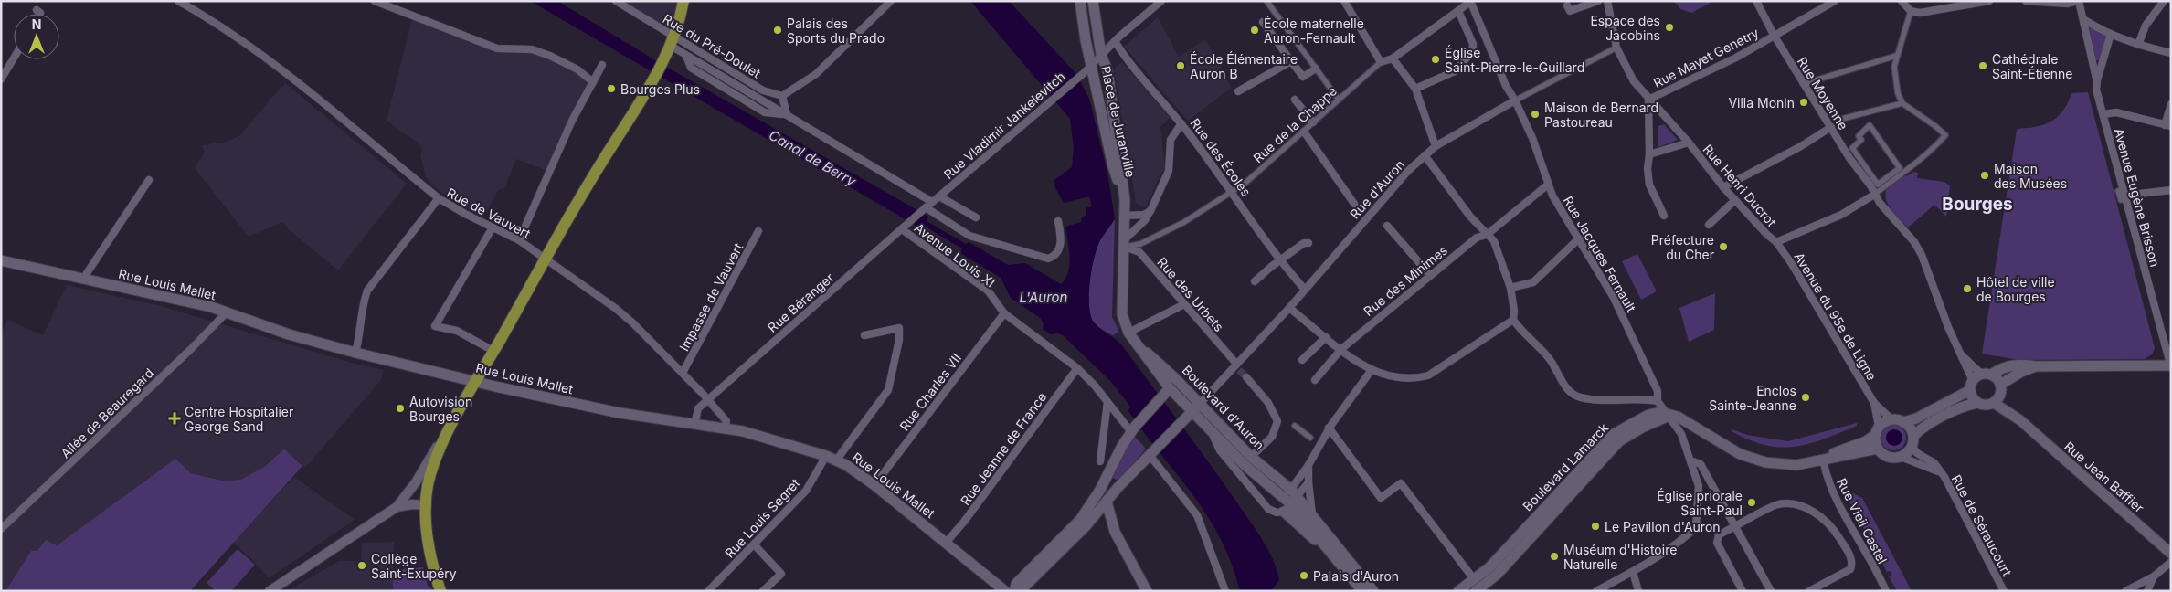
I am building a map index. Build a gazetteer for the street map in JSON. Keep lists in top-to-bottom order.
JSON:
{
  "streets": {
    "main road": [
      "Place de Juranville",
      "Rue Louis Mallet",
      "Boulevard d'Auron",
      "Boulevard Lamarck",
      "Rue Jean Baffier"
    ],
    "street": [
      "Rue du Pré-Doulet",
      "Rue Mayet Genetry",
      "Rue Moyenne",
      "Rue de la Chappe",
      "Rue Vladimir Jankelevitch",
      "Rue des Écoles",
      "Rue Henri Ducrot",
      "Rue d'Auron",
      "Avenue Eugène Brisson",
      "Rue de Vauvert",
      "Rue Jacques Fernault",
      "Avenue Louis XI",
      "Rue des Minimes",
      "Rue des Urbets",
      "Impasse de Vauvert",
      "Rue Béranger",
      "Avenue du 95e de Ligne",
      "Rue Charles VII",
      "Allée de Beauregard",
      "Rue Jeanne de France",
      "Rue Louis Segret",
      "Rue Vieil Castel",
      "Rue de Séraucourt"
    ]
  },
  "crossings": [
    ["Rue du Pré-Doulet", "Rue Vladimir Jankelevitch"],
    ["Rue du Pré-Doulet", "Rue Béranger"],
    ["Rue Mayet Genetry", "Rue Moyenne"],
    ["Rue Mayet Genetry", "Rue Henri Ducrot"],
    ["Place de Juranville", "Rue Vladimir Jankelevitch"],
    ["Place de Juranville", "Boulevard d'Auron"],
    ["Rue de la Chappe", "Rue des Écoles"],
    ["Rue de la Chappe", "Rue des Urbets"],
    ["Rue de la Chappe", "Boulevard d'Auron"],
    ["Rue Vladimir Jankelevitch", "Rue des Écoles"],
    ["Rue Vladimir Jankelevitch", "Rue Béranger"],
    ["Rue des Écoles", "Rue d'Auron"],
    ["Rue Henri Ducrot", "Rue d'Auron"],
    ["Rue Henri Ducrot", "Avenue du 95e de Ligne"],
    ["Rue d'Auron", "Rue Jacques Fernault"],
    ["Rue d'Auron", "Rue des Urbets"],
    ["Rue d'Auron", "Boulevard d'Auron"],
    ["Rue de Vauvert", "Rue Louis Mallet"],
    ["Rue de Vauvert", "Impasse de Vauvert"],
    ["Rue de Vauvert", "Rue Béranger"],
    ["Rue Jacques Fernault", "Rue des Minimes"],
    ["Rue Jacques Fernault", "Boulevard Lamarck"],
    ["Avenue Louis XI", "Rue Béranger"],
    ["Avenue Louis XI", "Rue Charles VII"],
    ["Avenue Louis XI", "Rue Jeanne de France"],
    ["Rue Louis Mallet", "Rue Béranger"],
    ["Rue Louis Mallet", "Rue Charles VII"],
    ["Rue Louis Mallet", "Allée de Beauregard"],
    ["Rue Louis Mallet", "Rue Jeanne de France"],
    ["Rue Louis Mallet", "Rue Louis Segret"],
    ["Rue des Urbets", "Boulevard d'Auron"],
    ["Avenue du 95e de Ligne", "Rue de Séraucourt"]
  ],
  "districts": ["Bourges"],
  "water": ["Canal de Berry", "L'Auron"],
  "places": {
    "other": [
      "Espace des Jacobins",
      "Palais des Sports du Prado",
      "École maternelle Auron-Fernault",
      "Église Saint-Pierre-le-Guillard",
      "École Élémentaire Auron B",
      "Cathédrale Saint-Étienne",
      "Bourges Plus",
      "Villa Monin",
      "Maison de Bernard Pastoureau",
      "Maison des Musées",
      "Préfecture du Cher",
      "Hôtel de ville de Bourges",
      "Enclos Sainte-Jeanne",
      "Autovision Bourges",
      "Église priorale Saint-Paul",
      "Le Pavillon d'Auron",
      "Muséum d'Histoire Naturelle",
      "Collège Saint-Exupéry",
      "Palais d'Auron"
    ],
    "health": ["Centre Hospitalier George Sand"]
  },
  "north": "top"
}
